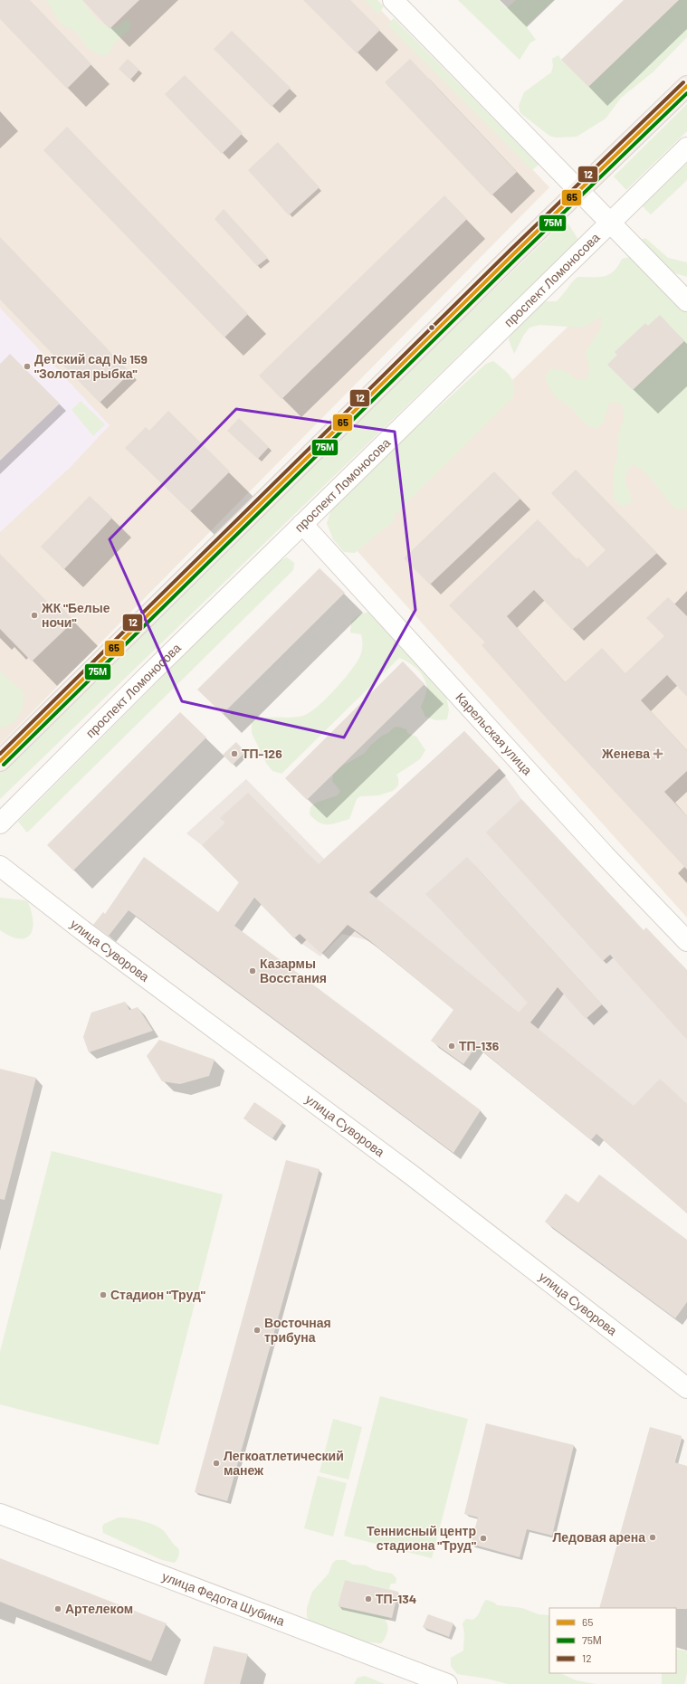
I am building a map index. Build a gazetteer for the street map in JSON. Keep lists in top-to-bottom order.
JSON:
{
  "streets": {
    "street": [
      "проспект Ломоносова",
      "Карельская улица",
      "улица Суворова",
      "улица Федота Шубина"
    ]
  },
  "crossings": [
    ["проспект Ломоносова", "Карельская улица"]
  ],
  "places": {
    "other": [
      "Детский сад № 159 \"Золотая рыбка\"",
      "ЖК \"Белые ночи\"",
      "ТП-126",
      "Казармы Восстания",
      "ТП-136",
      "Стадион \"Труд\"",
      "Восточная трибуна",
      "Легкоатлетический манеж",
      "Ледовая арена",
      "Теннисный центр стадиона \"Труд\"",
      "ТП-134",
      "Артелеком"
    ],
    "health": ["Женева"]
  },
  "lines": ["transit line 12", "transit line 65", "transit line 75М"],
  "legend": ["65", "75М", "12"]
}
